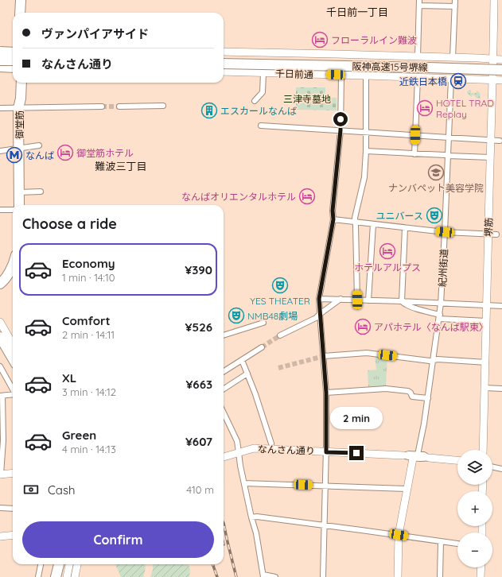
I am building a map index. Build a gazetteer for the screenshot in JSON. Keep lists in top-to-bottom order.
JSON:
{
  "streets": {
    "highway": ["阪神高速15号堺線", "御堂筋"],
    "main road": [
      "千日前通",
      "堺筋",
      "紀州街道",
      "なんさん通り"
    ]
  },
  "crossings": [
    ["千日前通", "堺筋"],
    ["千日前通", "紀州街道"],
    ["紀州街道", "なんさん通り"]
  ],
  "districts": ["千日前一丁目", "難波三丁目"],
  "parks": ["三津寺墓地"],
  "places": {
    "hotel": [
      "フローラルイン難波",
      "HOTEL TRAD Replay",
      "御堂筋ホテル",
      "なんばオリエンタルホテル",
      "ホテルアルプス",
      "アパホテル〈なんば駅東〉"
    ],
    "station": ["近鉄日本橋"],
    "building": ["エスカールなんば"],
    "metro station": ["なんば"],
    "school or university": ["ナンバペット美容学院"],
    "theatre": ["ユニバース", "YES THEATER", "NMB48劇場"]
  },
  "page": {
    "banner": ["ヴァンパイアサイド", "なんさん通り"],
    "heading": "Choose a ride",
    "list": [
      {
        "name": "Economy",
        "note": "1 min · 14:10",
        "value": "¥390"
      },
      {
        "name": "Comfort",
        "note": "2 min · 14:11",
        "value": "¥526"
      },
      {
        "name": "XL",
        "note": "3 min · 14:12",
        "value": "¥663"
      },
      {
        "name": "Green",
        "note": "4 min · 14:13",
        "value": "¥607"
      }
    ],
    "bubble": "2 min",
    "map_buttons": ["+", "−"],
    "pay": ["Cash", "410 m"],
    "buttons": "Confirm"
  }
}
